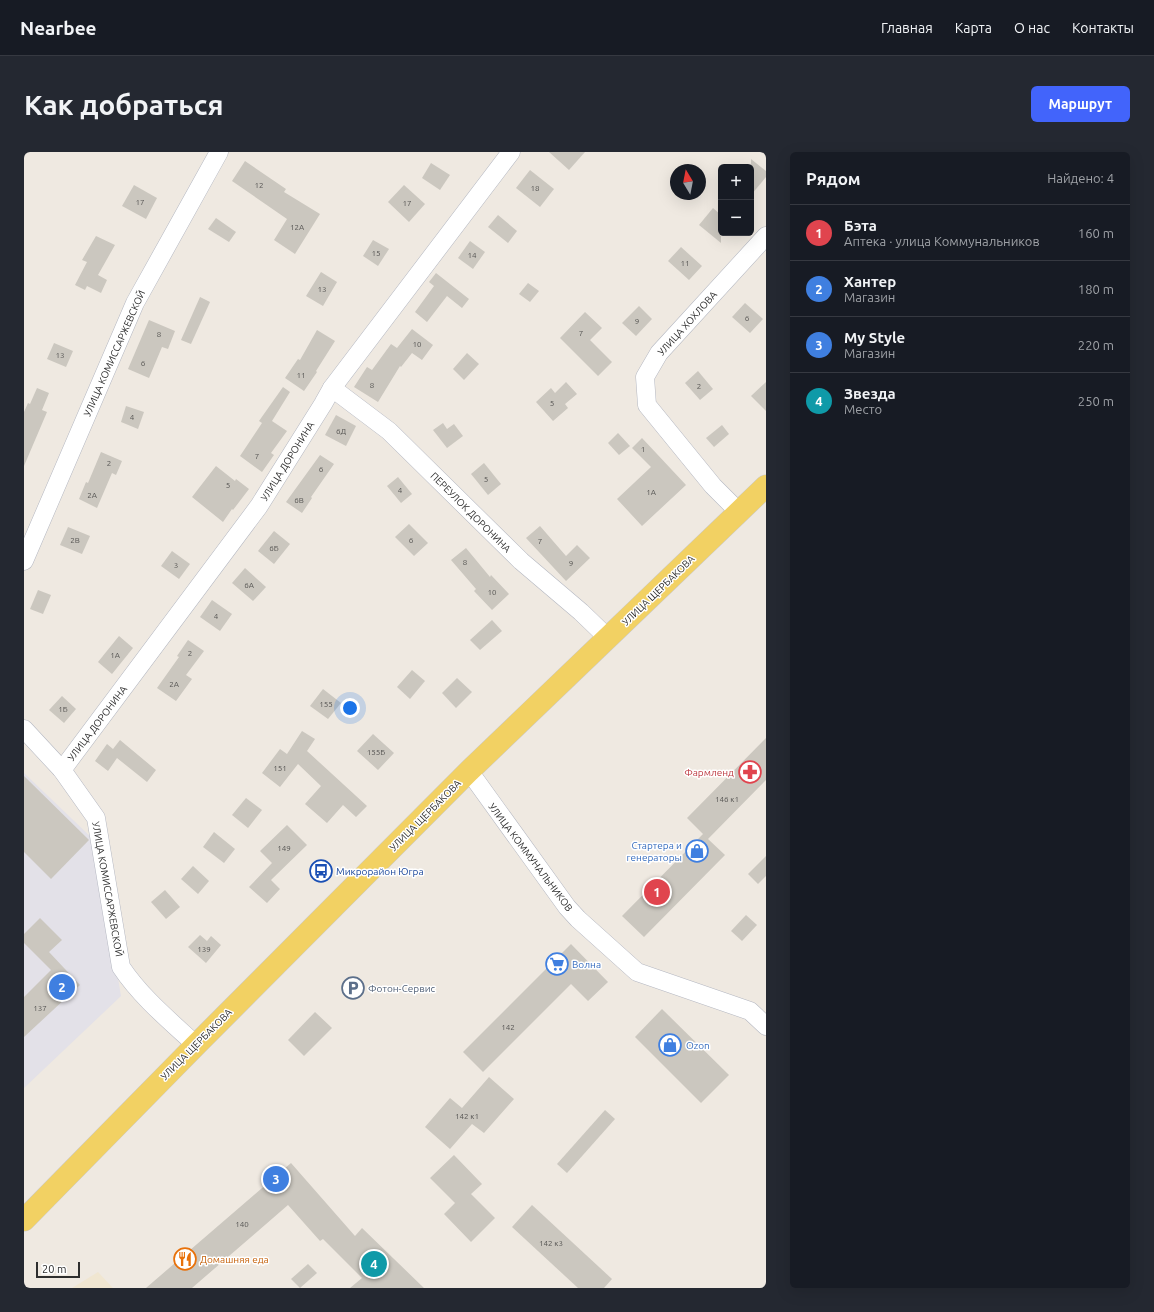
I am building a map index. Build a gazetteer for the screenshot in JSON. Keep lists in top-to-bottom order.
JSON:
{
  "streets": {
    "main road": ["УЛИЦА ЩЕРБАКОВА"],
    "street": [
      "УЛИЦА ХОХЛОВА",
      "УЛИЦА КОМИССАРЖЕВСКОЙ",
      "УЛИЦА ДОРОНИНА",
      "ПЕРЕУЛОК ДОРОНИНА",
      "УЛИЦА КОММУНАЛЬНИКОВ"
    ]
  },
  "crossings": [
    ["УЛИЦА ХОХЛОВА", "УЛИЦА ЩЕРБАКОВА"],
    ["УЛИЦА КОМИССАРЖЕВСКОЙ", "УЛИЦА ДОРОНИНА"],
    ["УЛИЦА КОМИССАРЖЕВСКОЙ", "УЛИЦА ЩЕРБАКОВА"],
    ["УЛИЦА ДОРОНИНА", "ПЕРЕУЛОК ДОРОНИНА"],
    ["ПЕРЕУЛОК ДОРОНИНА", "УЛИЦА ЩЕРБАКОВА"],
    ["УЛИЦА ЩЕРБАКОВА", "УЛИЦА КОММУНАЛЬНИКОВ"]
  ],
  "places": {
    "pharmacy": ["Фармленд"],
    "shop": ["Стартера и генераторы", "Ozon"],
    "bus stop": ["Микрорайон Югра"],
    "supermarket": ["Волна"],
    "parking": ["Фотон-Сервис"],
    "restaurant": ["Домашняя еда"]
  },
  "house_numbers": [
    "12",
    "18",
    "17",
    "17",
    "12А",
    "15",
    "14",
    "11",
    "13",
    "6",
    "9",
    "7",
    "8",
    "10",
    "13",
    "6",
    "11",
    "8",
    "2",
    "5",
    "4",
    "6Д",
    "1",
    "7",
    "2",
    "6",
    "5",
    "5",
    "4",
    "1А",
    "2А",
    "6В",
    "2В",
    "6",
    "7",
    "6Б",
    "8",
    "9",
    "3",
    "6А",
    "10",
    "4",
    "2",
    "1А",
    "2А",
    "155",
    "1Б",
    "155Б",
    "151",
    "146 к1",
    "149",
    "139",
    "137",
    "142",
    "142 к1",
    "140",
    "142 к3"
  ],
  "scale_bar": "20 m",
  "north": "top",
  "page": {
    "header": "Nearbee",
    "nav": [
      "Главная",
      "Карта",
      "О нас",
      "Контакты"
    ],
    "buttons": "Маршрут",
    "title": "Как добраться",
    "heading": ["Рядом", "Найдено: 4"],
    "map_buttons": ["+", "−"],
    "list": [
      {
        "mark": "1",
        "name": "Бэта",
        "note": "Аптека · улица Коммунальников",
        "value": "160 m"
      },
      {
        "mark": "2",
        "name": "Хантер",
        "note": "Магазин",
        "value": "180 m"
      },
      {
        "mark": "3",
        "name": "My Style",
        "note": "Магазин",
        "value": "220 m"
      },
      {
        "mark": "4",
        "name": "Звезда",
        "note": "Место",
        "value": "250 m"
      }
    ],
    "pins": [
      "1",
      "2",
      "3",
      "4"
    ],
    "scale": "20 m"
  }
}
